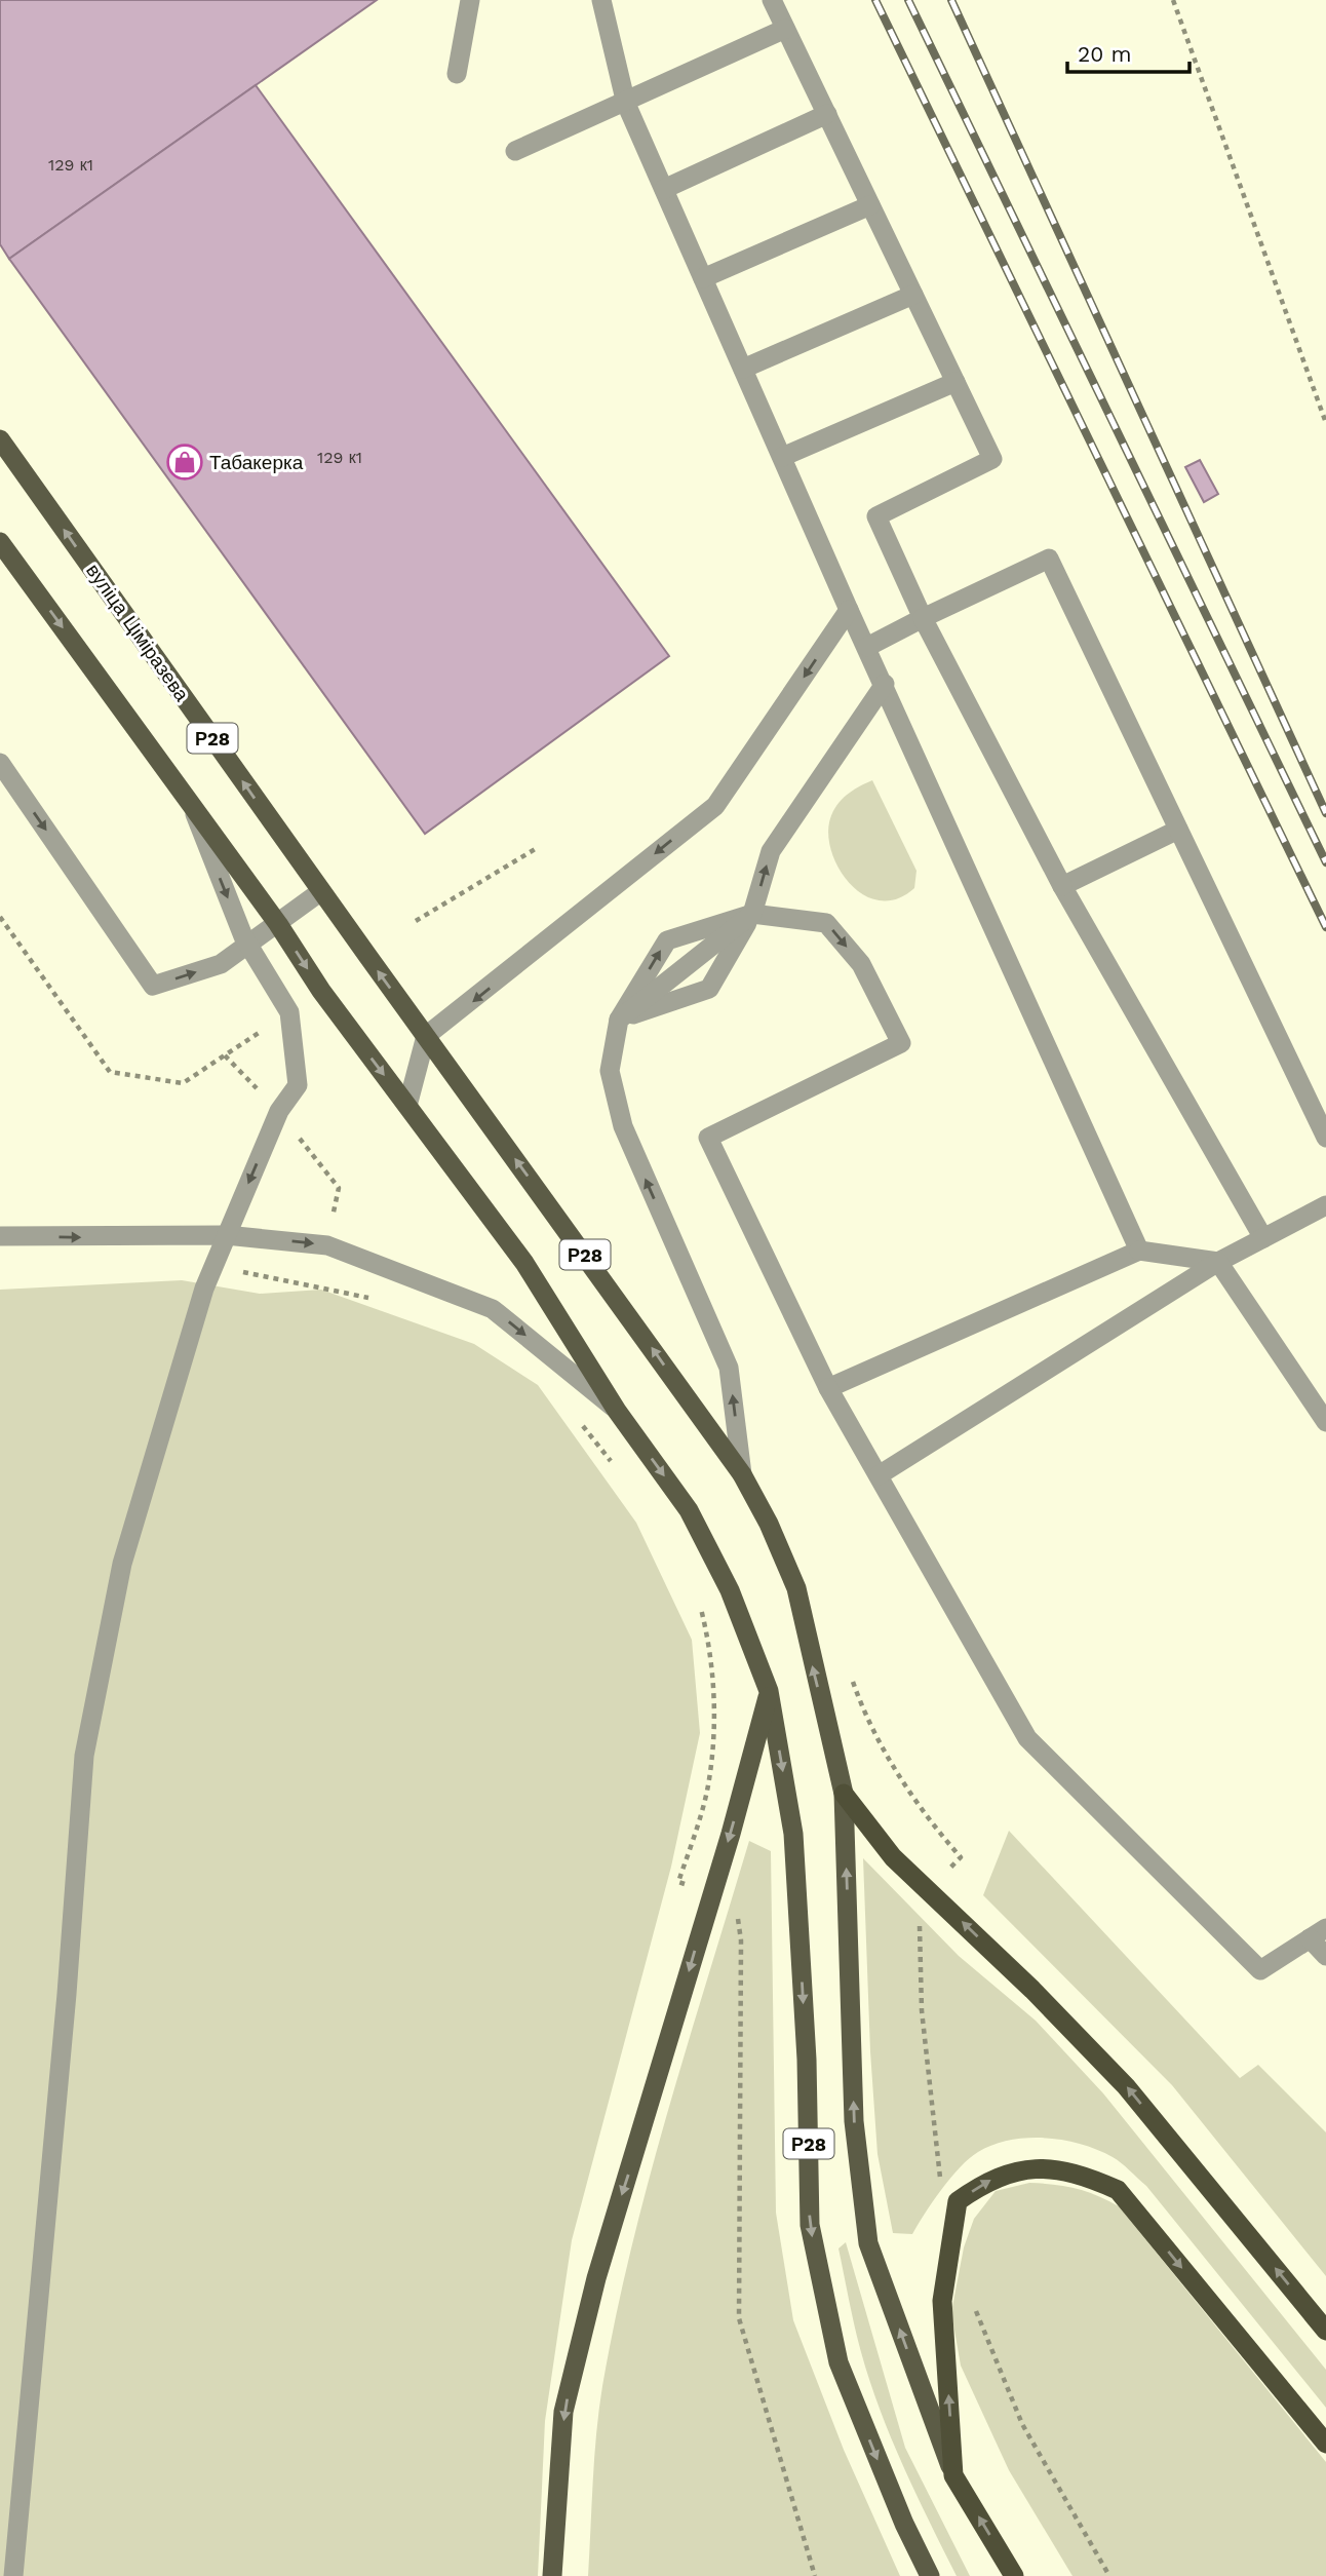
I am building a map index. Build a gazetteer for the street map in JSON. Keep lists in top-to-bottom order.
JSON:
{
  "streets": {
    "highway": ["Р28"],
    "main road": ["вуліца Ціміразева"]
  },
  "crossings": [
    ["вуліца Ціміразева", "Р28"]
  ],
  "places": {
    "shop": ["Табакерка"]
  },
  "house_numbers": ["129 к1", "129 к1"],
  "scale_bar": "20 m"
}
